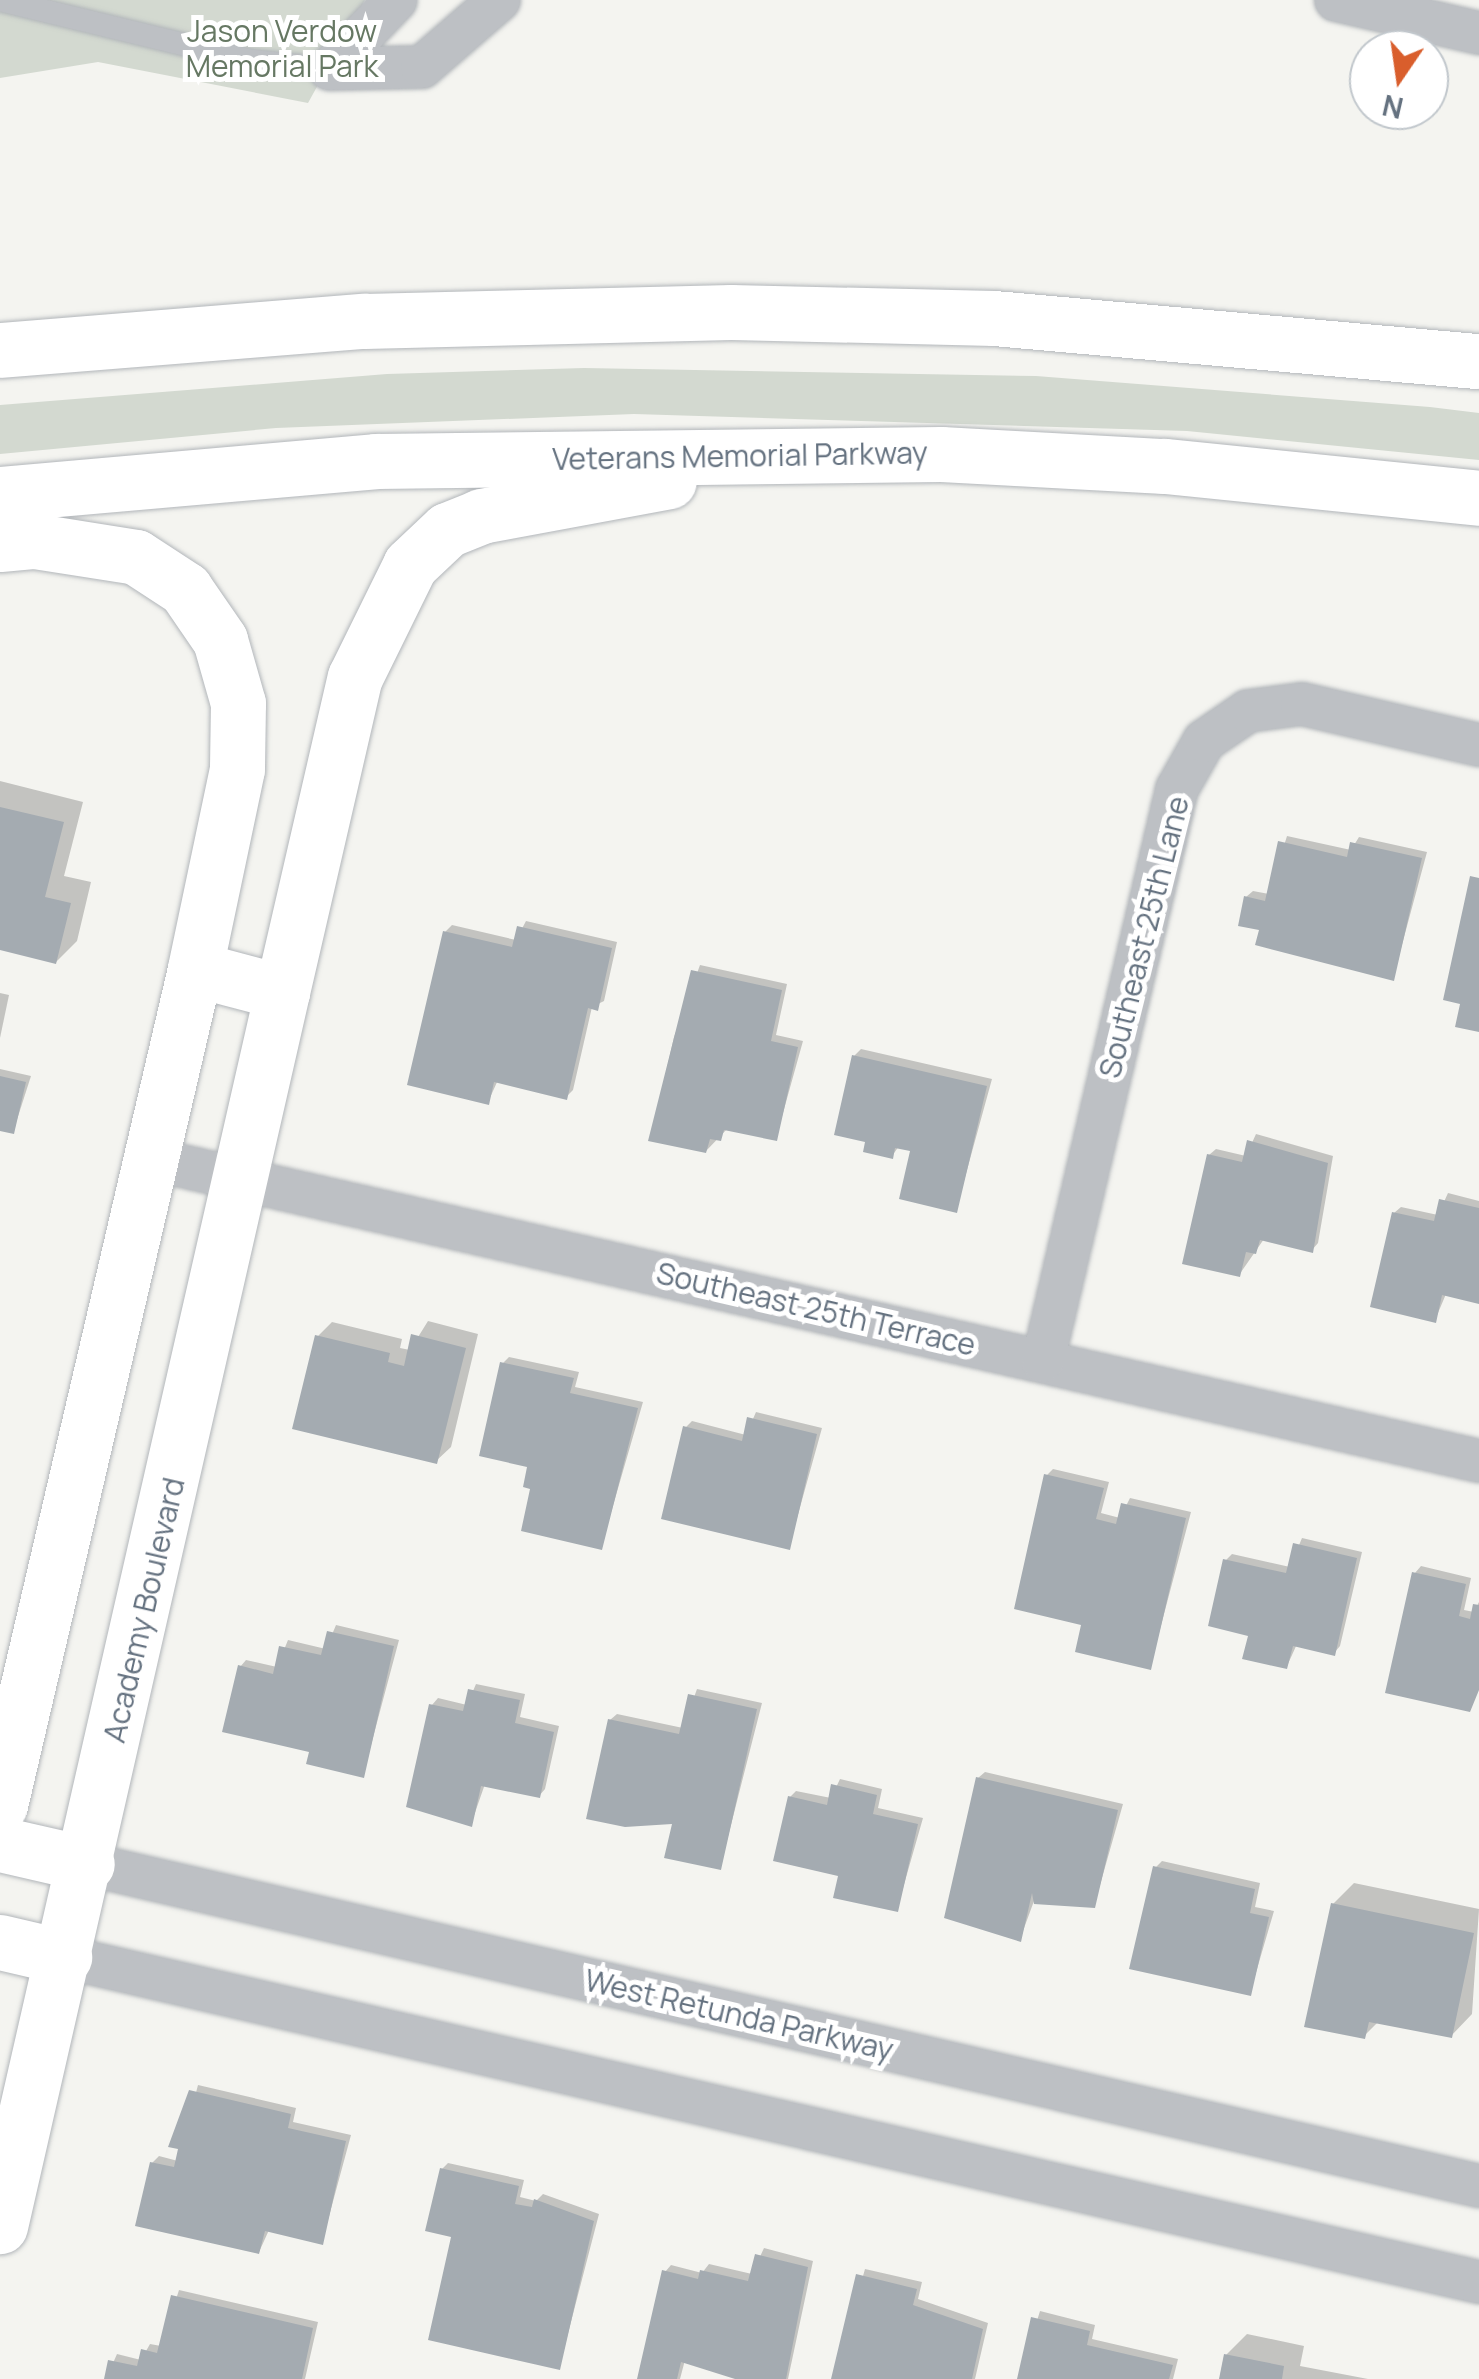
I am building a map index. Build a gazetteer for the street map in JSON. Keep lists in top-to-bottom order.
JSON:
{
  "streets": {
    "main road": ["Veterans Memorial Parkway", "Academy Boulevard", "West Retunda Parkway"],
    "street": ["Southeast 25th Lane", "Southeast 25th Terrace"]
  },
  "crossings": [
    ["Veterans Memorial Parkway", "Academy Boulevard"],
    ["Southeast 25th Lane", "Southeast 25th Terrace"],
    ["Southeast 25th Terrace", "Academy Boulevard"],
    ["Academy Boulevard", "West Retunda Parkway"]
  ],
  "parks": ["Jason Verdow Memorial Park"],
  "north": "bottom"
}
